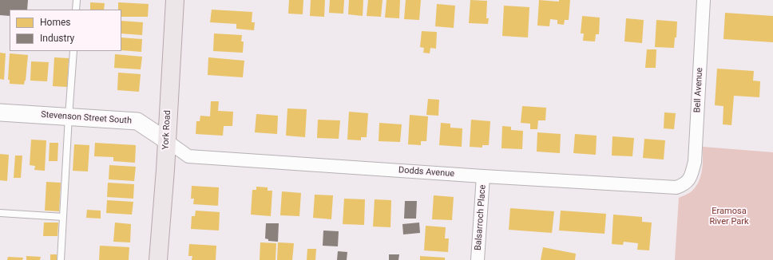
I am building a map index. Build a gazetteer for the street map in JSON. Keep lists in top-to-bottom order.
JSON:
{
  "streets": {
    "main road": ["York Road"],
    "street": [
      "Bell Avenue",
      "Stevenson Street South",
      "Dodds Avenue",
      "Balsarroch Place"
    ]
  },
  "crossings": [
    ["Bell Avenue", "Dodds Avenue"],
    ["Stevenson Street South", "York Road"],
    ["Stevenson Street South", "Dodds Avenue"],
    ["York Road", "Dodds Avenue"],
    ["Dodds Avenue", "Balsarroch Place"]
  ],
  "parks": ["Eramosa River Park"],
  "legend": ["Homes", "Industry"]
}
